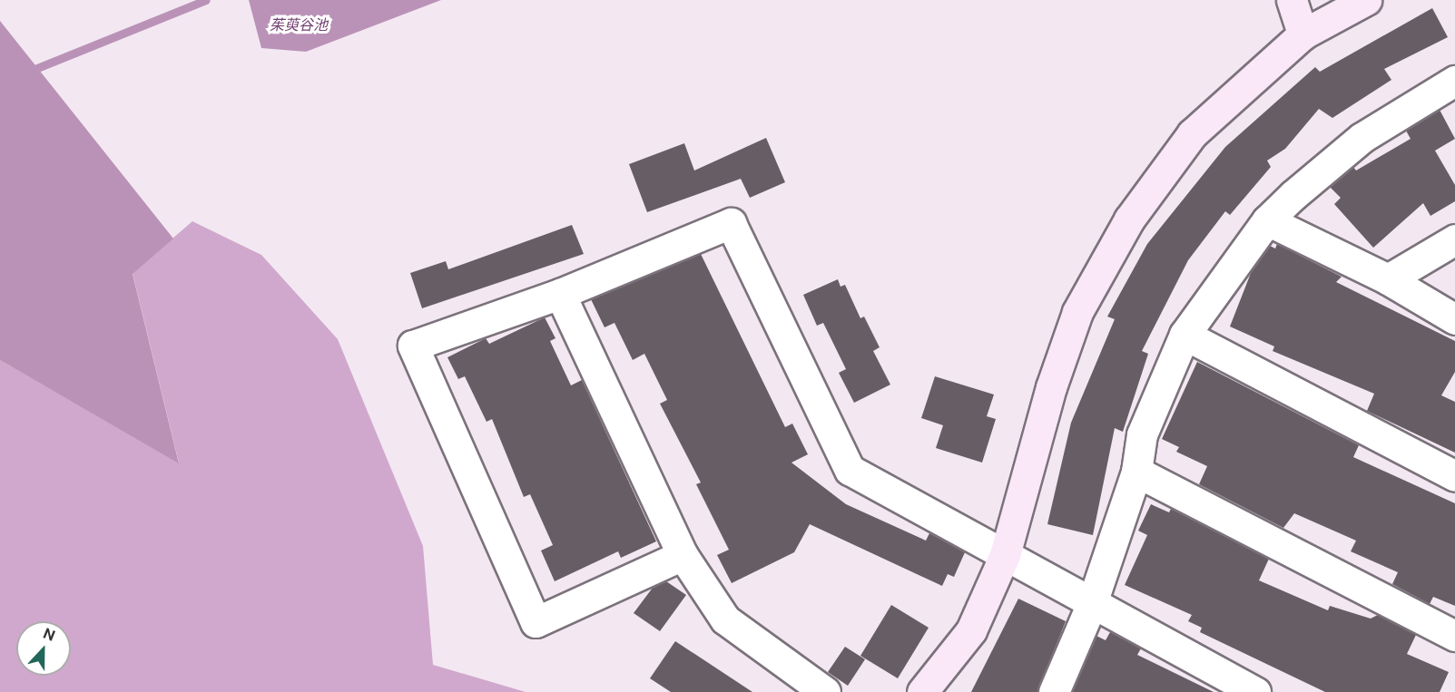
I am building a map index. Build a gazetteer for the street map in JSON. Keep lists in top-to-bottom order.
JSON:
{
  "water": ["茱萸谷池"],
  "north": "top"
}
